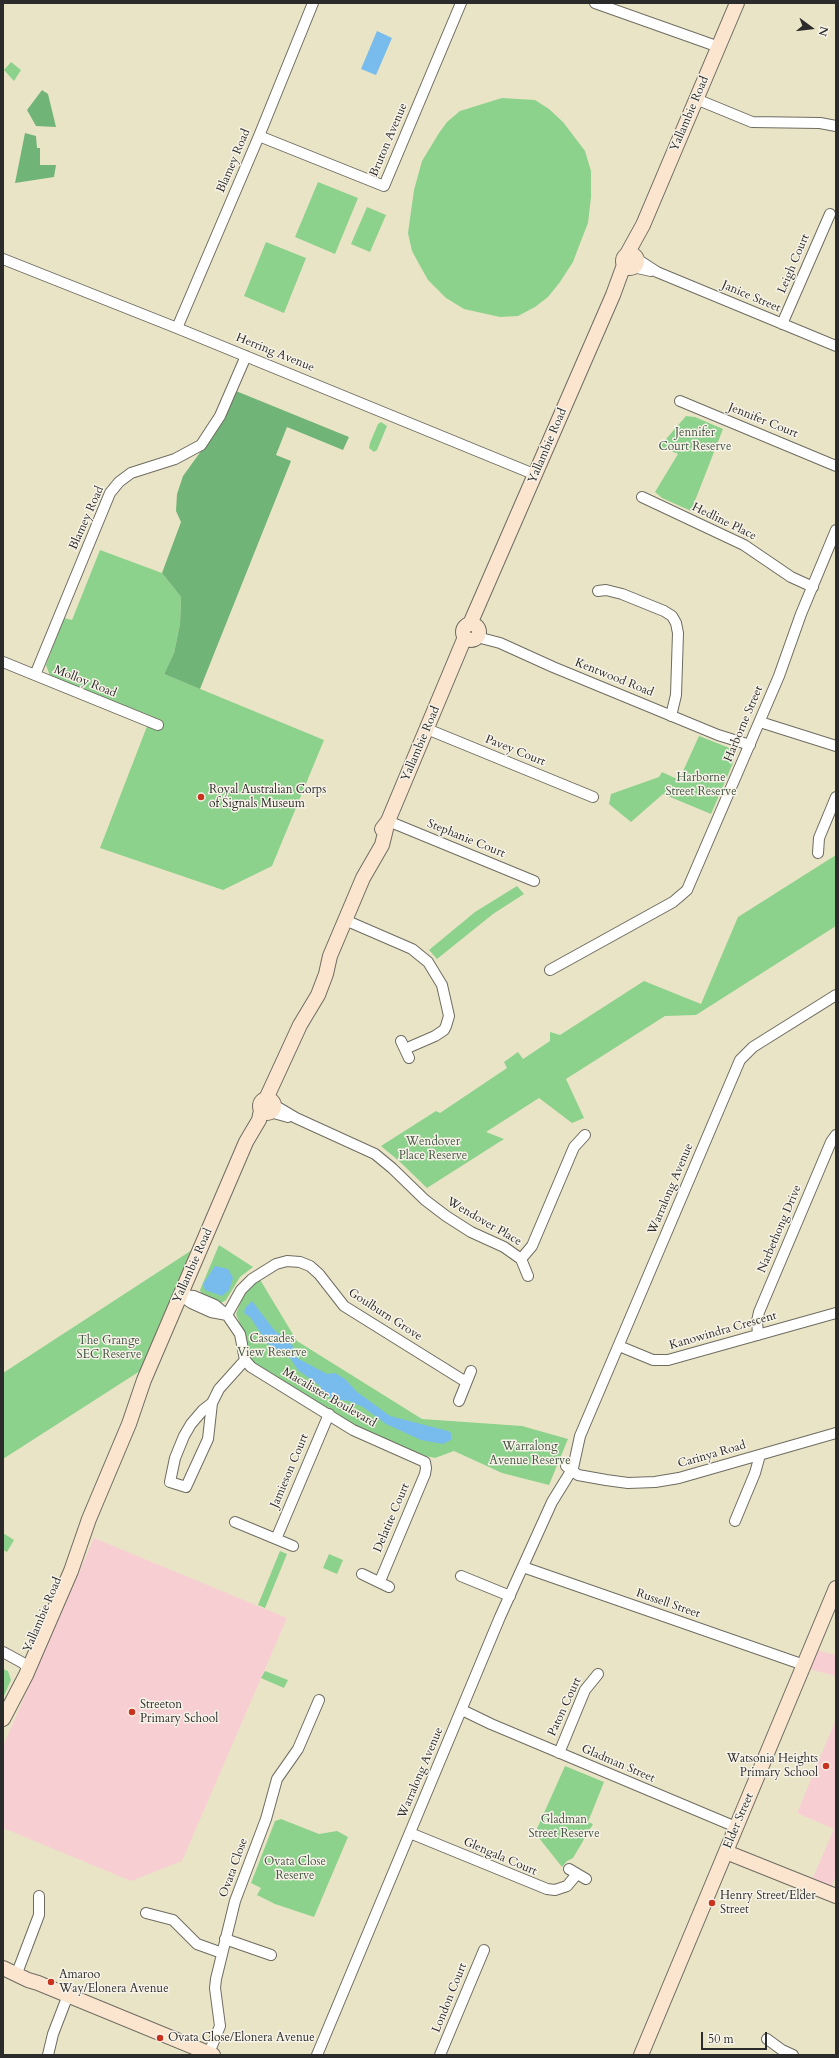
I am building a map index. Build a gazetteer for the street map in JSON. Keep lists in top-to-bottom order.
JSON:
{
  "streets": {
    "street": [
      "Yallambie Road",
      "Bruton Avenue",
      "Blamey Road",
      "Leigh Court",
      "Janice Street",
      "Herring Avenue",
      "Jennifer Court",
      "Hedline Place",
      "Kentwood Road",
      "Molloy Road",
      "Harborne Street",
      "Pavey Court",
      "Stephanie Court",
      "Warralong Avenue",
      "Wendover Place",
      "Narbethong Drive",
      "Goulburn Grove",
      "Kanowindra Crescent",
      "Macalister Boulevard",
      "Carinya Road",
      "Jamieson Court",
      "Delatite Court",
      "Russell Street",
      "Paton Court",
      "Gladman Street",
      "Elder Street",
      "Glengala Court",
      "Ovata Close",
      "London Court"
    ]
  },
  "crossings": [
    ["Yallambie Road", "Janice Street"],
    ["Yallambie Road", "Herring Avenue"],
    ["Yallambie Road", "Kentwood Road"],
    ["Yallambie Road", "Pavey Court"],
    ["Yallambie Road", "Stephanie Court"],
    ["Yallambie Road", "Wendover Place"],
    ["Bruton Avenue", "Blamey Road"],
    ["Blamey Road", "Herring Avenue"],
    ["Blamey Road", "Molloy Road"],
    ["Leigh Court", "Janice Street"],
    ["Hedline Place", "Harborne Street"],
    ["Kentwood Road", "Harborne Street"],
    ["Warralong Avenue", "Kanowindra Crescent"],
    ["Warralong Avenue", "Carinya Road"],
    ["Warralong Avenue", "Russell Street"],
    ["Warralong Avenue", "Gladman Street"],
    ["Warralong Avenue", "Glengala Court"],
    ["Narbethong Drive", "Kanowindra Crescent"],
    ["Macalister Boulevard", "Jamieson Court"],
    ["Macalister Boulevard", "Delatite Court"],
    ["Russell Street", "Elder Street"],
    ["Paton Court", "Gladman Street"],
    ["Gladman Street", "Elder Street"]
  ],
  "parks": [
    "Jennifer Court Reserve",
    "Harborne Street Reserve",
    "Wendover Place Reserve",
    "Cascades View Reserve",
    "The Grange SEC Reserve",
    "Warralong Avenue Reserve",
    "Gladman Street Reserve",
    "Ovata Close Reserve"
  ],
  "places": [
    "Royal Australian Corps of Signals Museum",
    "Streeton Primary School",
    "Watsonia Heights Primary School",
    "Henry Street/Elder Street",
    "Amaroo Way/Elonera Avenue",
    "Ovata Close/Elonera Avenue"
  ],
  "scale_bar": "50 m",
  "north": "right"
}
